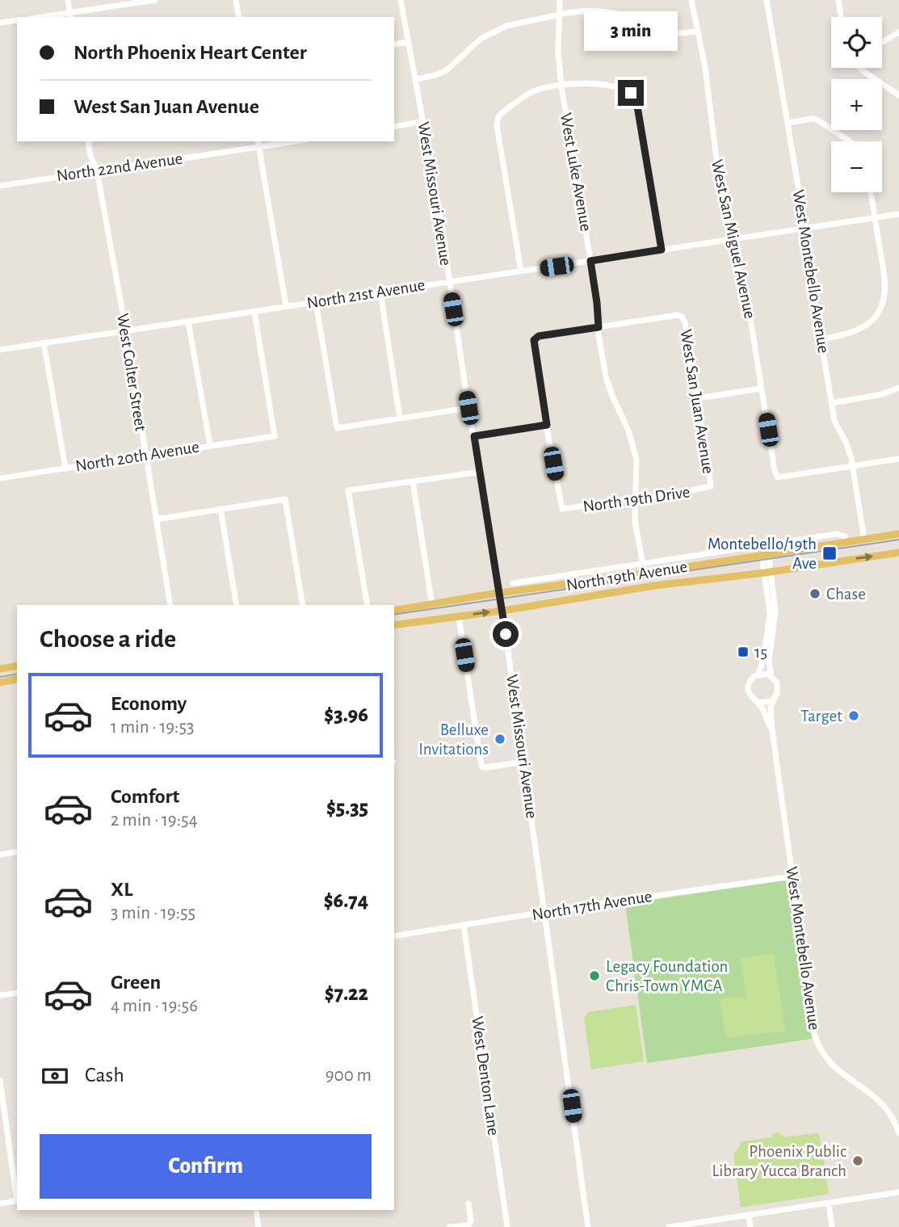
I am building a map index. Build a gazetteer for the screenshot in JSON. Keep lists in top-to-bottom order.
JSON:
{
  "streets": {
    "main road": ["North 19th Avenue"],
    "street": [
      "North 22nd Avenue",
      "West Luke Avenue",
      "West Missouri Avenue",
      "West San Miguel Avenue",
      "West Montebello Avenue",
      "North 21st Avenue",
      "West Colter Street",
      "West San Juan Avenue",
      "North 20th Avenue",
      "North 19th Drive",
      "North 17th Avenue",
      "West Denton Lane"
    ]
  },
  "crossings": [
    ["North 22nd Avenue", "West Colter Street"],
    ["West Luke Avenue", "North 21st Avenue"],
    ["West Luke Avenue", "West San Juan Avenue"],
    ["West Luke Avenue", "North 19th Drive"],
    ["West Luke Avenue", "North 19th Avenue"],
    ["West Missouri Avenue", "North 21st Avenue"],
    ["West Missouri Avenue", "North 19th Avenue"],
    ["West Missouri Avenue", "North 17th Avenue"],
    ["West San Miguel Avenue", "West Montebello Avenue"],
    ["West San Miguel Avenue", "North 21st Avenue"],
    ["West Montebello Avenue", "North 21st Avenue"],
    ["West Montebello Avenue", "North 19th Avenue"],
    ["West Montebello Avenue", "North 17th Avenue"],
    ["North 21st Avenue", "West Colter Street"],
    ["North 21st Avenue", "North 20th Avenue"],
    ["West Colter Street", "North 20th Avenue"],
    ["West San Juan Avenue", "North 19th Drive"],
    ["North 17th Avenue", "West Denton Lane"]
  ],
  "places": {
    "transit": ["Montebello/19th Ave", "15"],
    "other": [
      "Chase",
      "Target",
      "Belluxe Invitations",
      "Legacy Foundation Chris-Town YMCA",
      "Phoenix Public Library Yucca Branch"
    ]
  },
  "page": {
    "bubble": "3 min",
    "map_buttons": ["+", "−"],
    "banner": ["North Phoenix Heart Center", "West San Juan Avenue"],
    "heading": "Choose a ride",
    "list": [
      {
        "name": "Economy",
        "note": "1 min · 19:53",
        "value": "$3.96"
      },
      {
        "name": "Comfort",
        "note": "2 min · 19:54",
        "value": "$5.35"
      },
      {
        "name": "XL",
        "note": "3 min · 19:55",
        "value": "$6.74"
      },
      {
        "name": "Green",
        "note": "4 min · 19:56",
        "value": "$7.22"
      }
    ],
    "pay": ["Cash", "900 m"],
    "buttons": "Confirm"
  }
}
